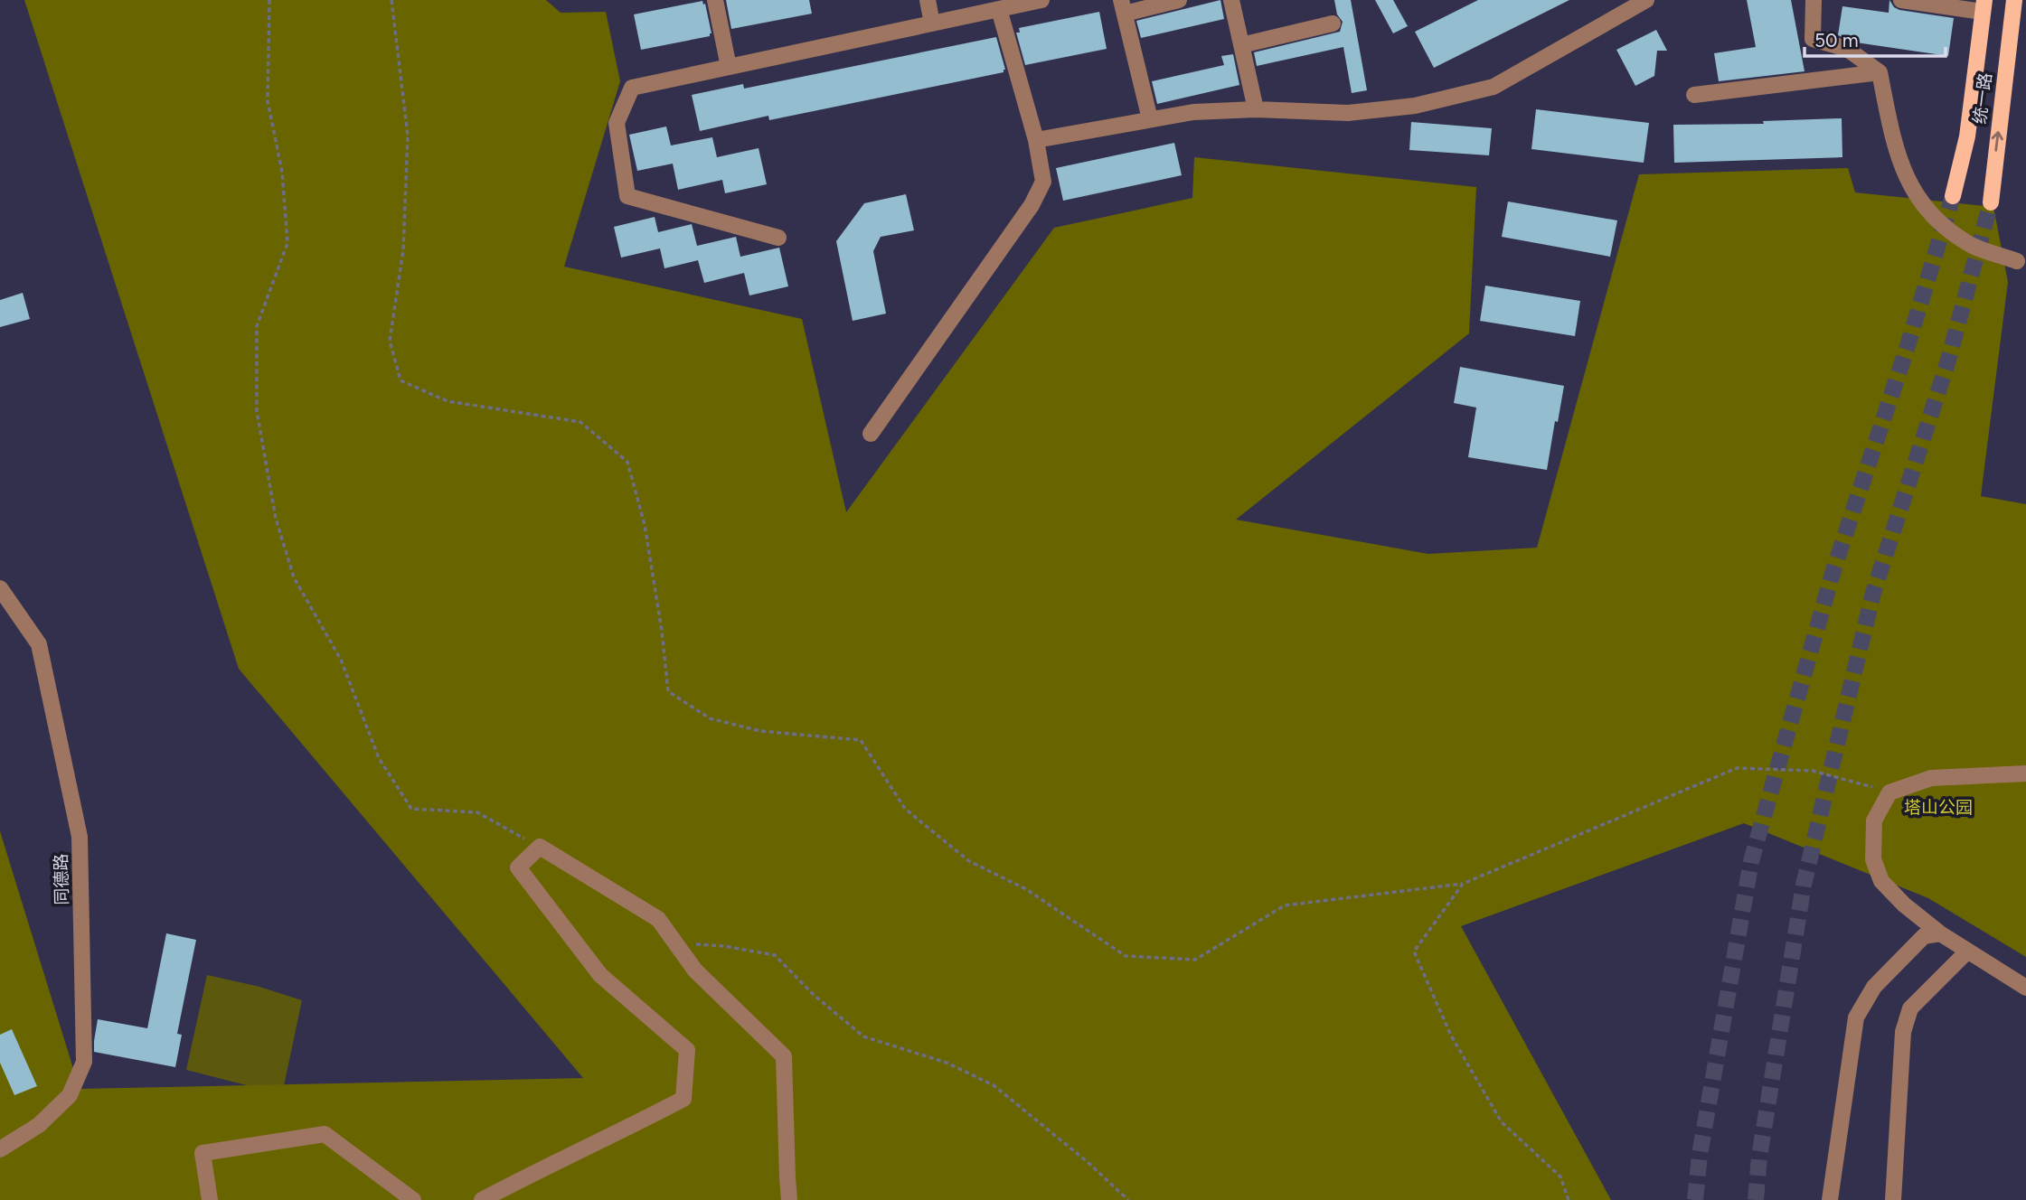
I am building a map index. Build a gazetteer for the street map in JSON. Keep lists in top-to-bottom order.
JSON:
{
  "streets": {
    "main road": ["统一路"],
    "street": ["同德路"]
  },
  "parks": ["塔山公园"],
  "scale_bar": "50 m"
}
